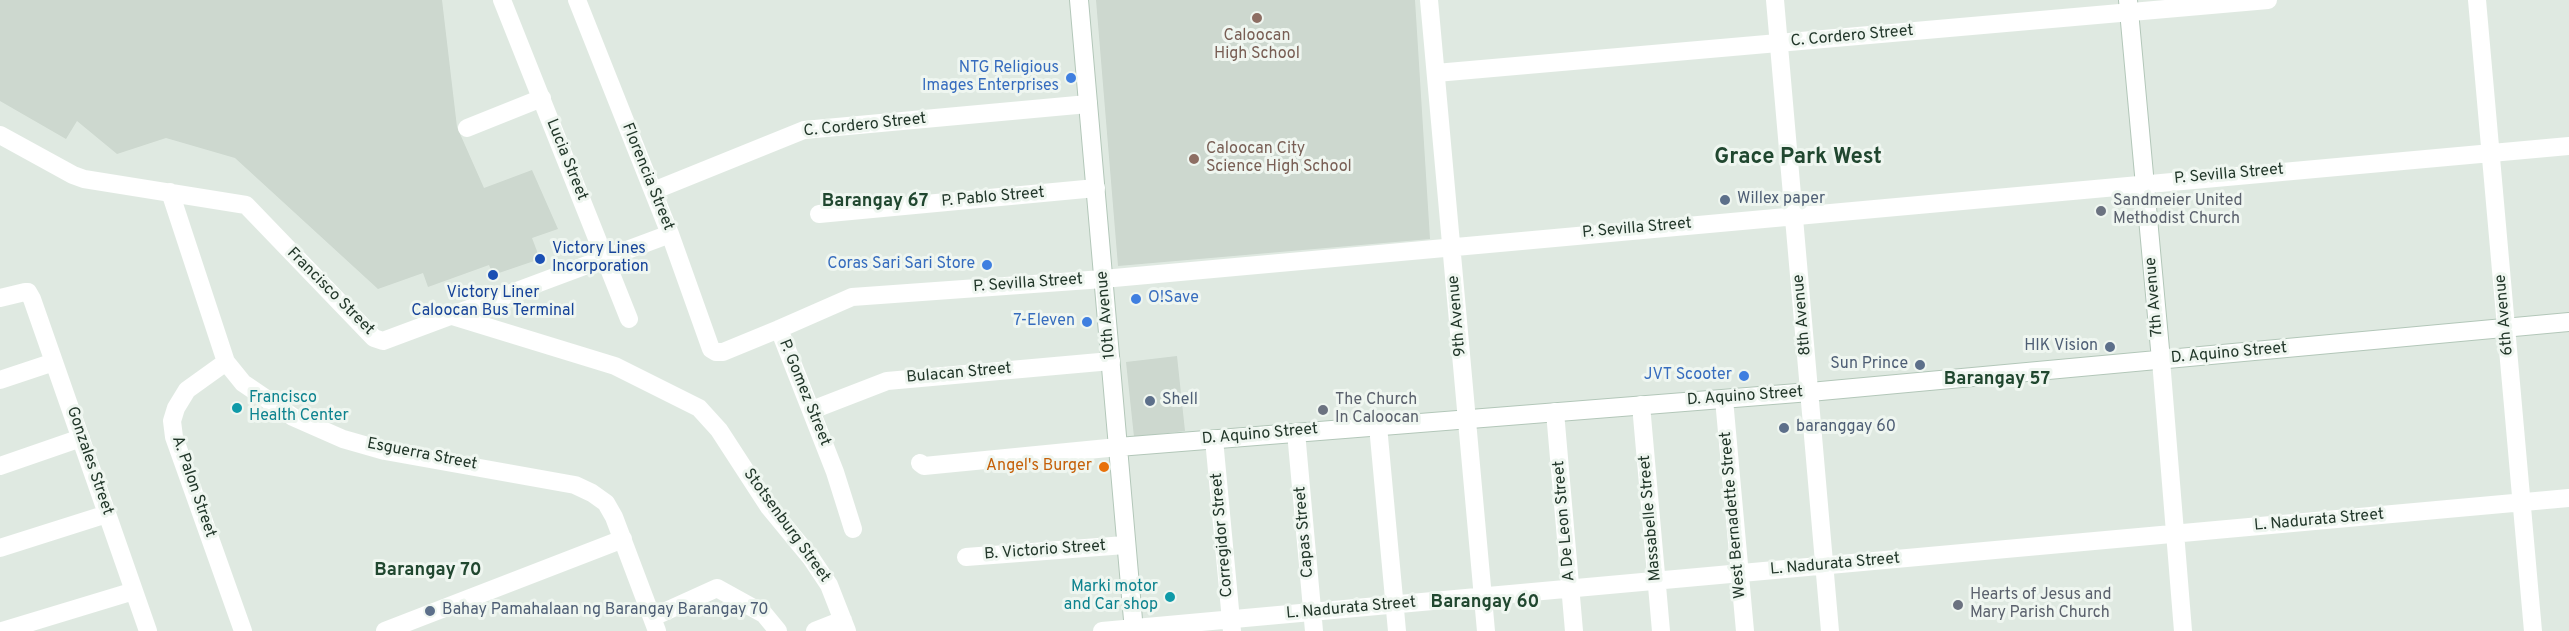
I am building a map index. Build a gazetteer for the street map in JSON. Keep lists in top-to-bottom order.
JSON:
{
  "streets": {
    "street": [
      "C. Cordero Street",
      "Lucia Street",
      "P. Sevilla Street",
      "Florencia Street",
      "P. Pablo Street",
      "Francisco Street",
      "7th Avenue",
      "10th Avenue",
      "8th Avenue",
      "6th Avenue",
      "9th Avenue",
      "D. Aquino Street",
      "Bulacan Street",
      "P. Gomez Street",
      "Esguerra Street",
      "Gonzales Street",
      "A. Palon Street",
      "West Bernadette Street",
      "Massabelle Street",
      "A De Leon Street",
      "L. Nadurata Street",
      "Stotsenburg Street",
      "Capas Street",
      "Corregidor Street",
      "B. Victorio Street"
    ]
  },
  "crossings": [
    ["C. Cordero Street", "Florencia Street"],
    ["C. Cordero Street", "7th Avenue"],
    ["C. Cordero Street", "10th Avenue"],
    ["C. Cordero Street", "8th Avenue"],
    ["C. Cordero Street", "9th Avenue"],
    ["Lucia Street", "Francisco Street"],
    ["P. Sevilla Street", "Florencia Street"],
    ["P. Sevilla Street", "7th Avenue"],
    ["P. Sevilla Street", "10th Avenue"],
    ["P. Sevilla Street", "8th Avenue"],
    ["P. Sevilla Street", "6th Avenue"],
    ["P. Sevilla Street", "9th Avenue"],
    ["P. Sevilla Street", "P. Gomez Street"],
    ["Florencia Street", "Francisco Street"],
    ["P. Pablo Street", "10th Avenue"],
    ["Francisco Street", "Esguerra Street"],
    ["Francisco Street", "Stotsenburg Street"],
    ["7th Avenue", "D. Aquino Street"],
    ["7th Avenue", "L. Nadurata Street"],
    ["10th Avenue", "D. Aquino Street"],
    ["10th Avenue", "Bulacan Street"],
    ["10th Avenue", "L. Nadurata Street"],
    ["10th Avenue", "B. Victorio Street"],
    ["8th Avenue", "D. Aquino Street"],
    ["8th Avenue", "L. Nadurata Street"],
    ["6th Avenue", "D. Aquino Street"],
    ["6th Avenue", "L. Nadurata Street"],
    ["9th Avenue", "D. Aquino Street"],
    ["9th Avenue", "L. Nadurata Street"],
    ["D. Aquino Street", "West Bernadette Street"],
    ["D. Aquino Street", "Massabelle Street"],
    ["D. Aquino Street", "A De Leon Street"],
    ["D. Aquino Street", "Capas Street"],
    ["D. Aquino Street", "Corregidor Street"],
    ["Bulacan Street", "P. Gomez Street"],
    ["Esguerra Street", "A. Palon Street"],
    ["West Bernadette Street", "L. Nadurata Street"],
    ["Massabelle Street", "L. Nadurata Street"],
    ["A De Leon Street", "L. Nadurata Street"],
    ["L. Nadurata Street", "Capas Street"],
    ["L. Nadurata Street", "Corregidor Street"]
  ],
  "districts": [
    "Grace Park West",
    "Barangay 67",
    "Barangay 57",
    "Barangay 70",
    "Barangay 60"
  ],
  "places": [
    "Caloocan High School",
    "NTG Religious Images Enterprises",
    "Caloocan City Science High School",
    "Willex paper",
    "Sandmeier United Methodist Church",
    "Victory Lines Incorporation",
    "Coras Sari Sari Store",
    "Victory Liner Caloocan Bus Terminal",
    "O!Save",
    "7-Eleven",
    "HIK Vision",
    "Sun Prince",
    "JVT Scooter",
    "Shell",
    "Francisco Health Center",
    "The Church In Caloocan",
    "baranggay 60",
    "Angel's Burger",
    "Marki motor and Car shop",
    "Hearts of Jesus and Mary Parish Church",
    "Bahay Pamahalaan ng Barangay Barangay 70"
  ]
}
